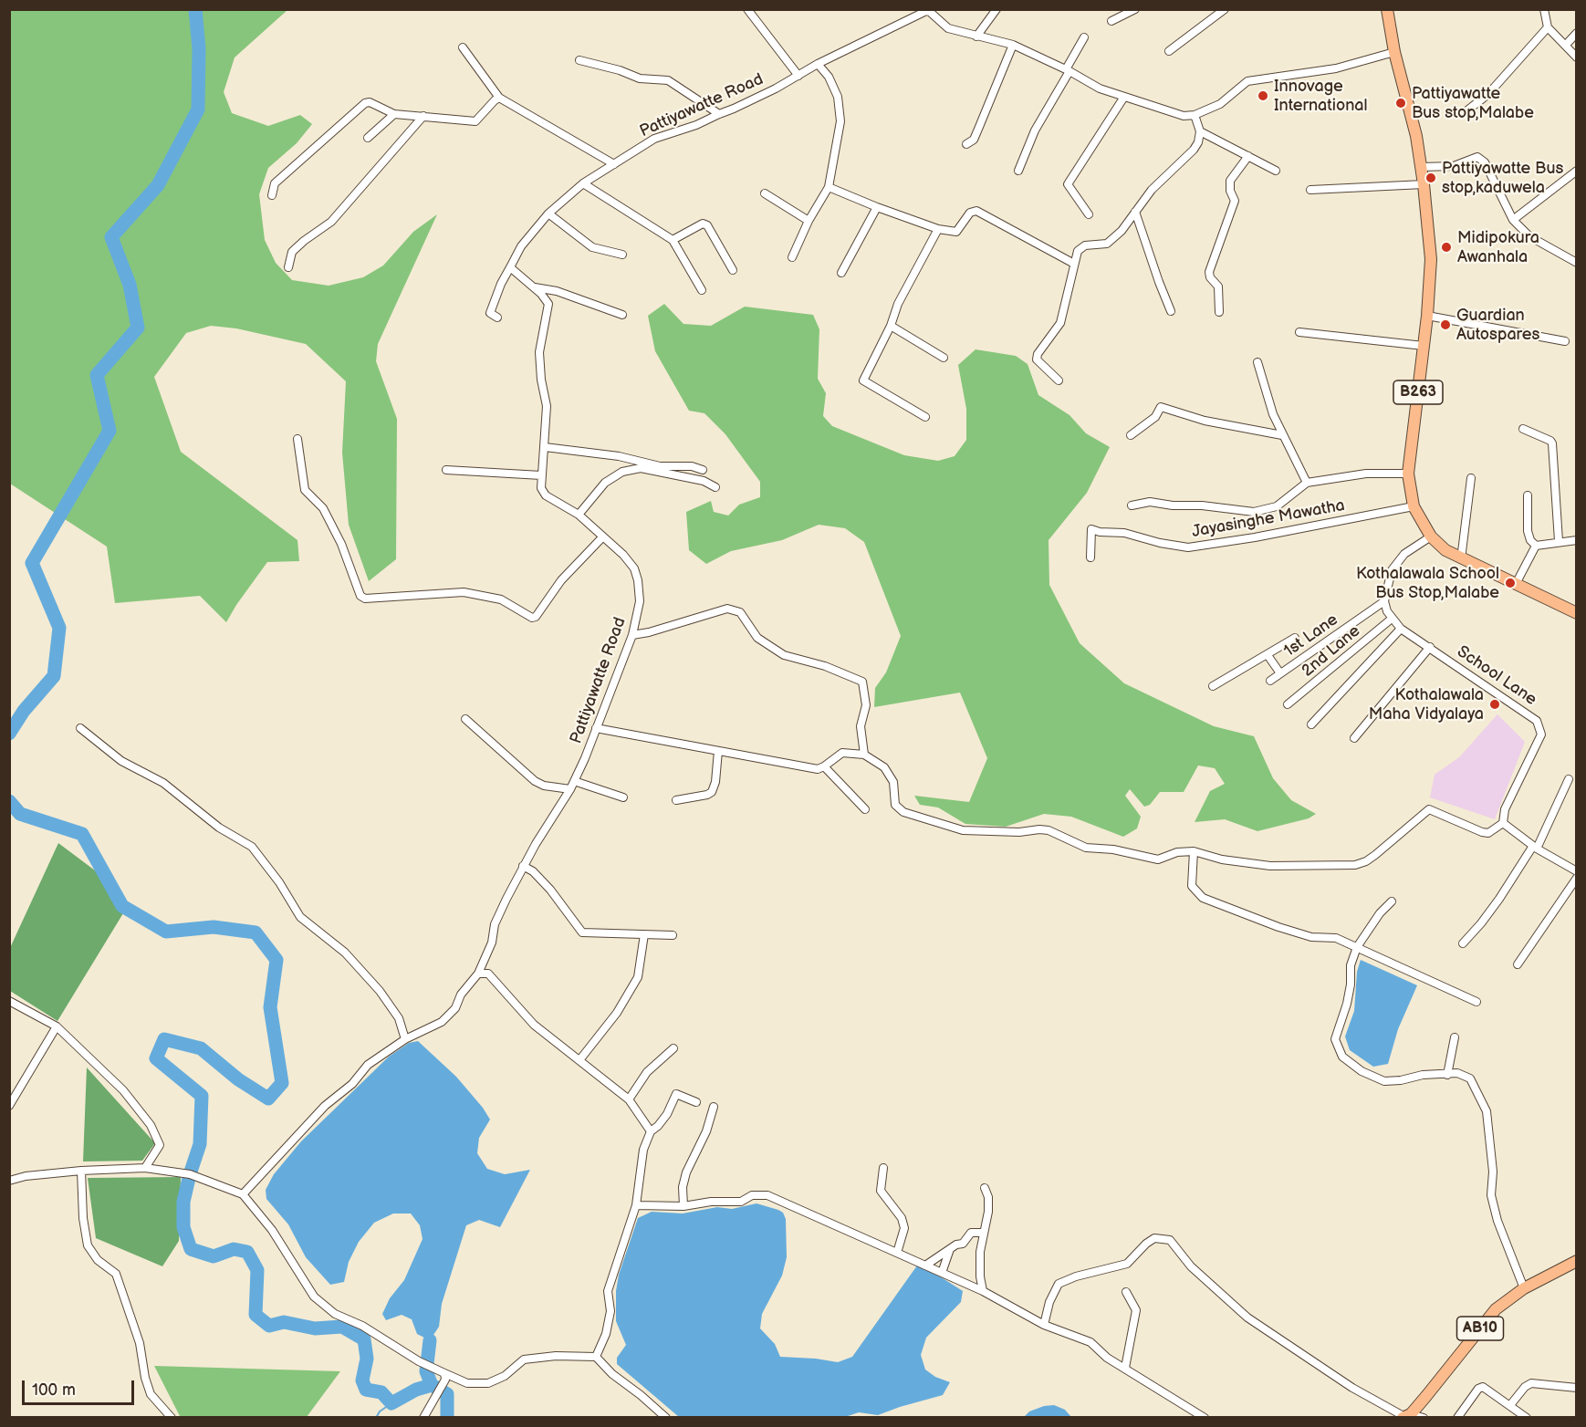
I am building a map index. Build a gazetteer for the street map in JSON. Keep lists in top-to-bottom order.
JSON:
{
  "streets": {
    "main road": ["B263", "AB10"],
    "street": [
      "Pattiyawatte Road",
      "Jayasinghe Mawatha",
      "1st Lane",
      "2nd Lane",
      "School Lane"
    ]
  },
  "crossings": [
    ["B263", "Jayasinghe Mawatha"],
    ["1st Lane", "School Lane"],
    ["2nd Lane", "School Lane"]
  ],
  "places": [
    "Innovage International",
    "Pattiyawatte Bus stop,Malabe",
    "Pattiyawatte Bus stop,kaduwela",
    "Midipokura Awanhala",
    "Guardian Autospares",
    "Kothalawala School Bus Stop,Malabe",
    "Kothalawala Maha Vidyalaya"
  ],
  "scale_bar": "100 m"
}
